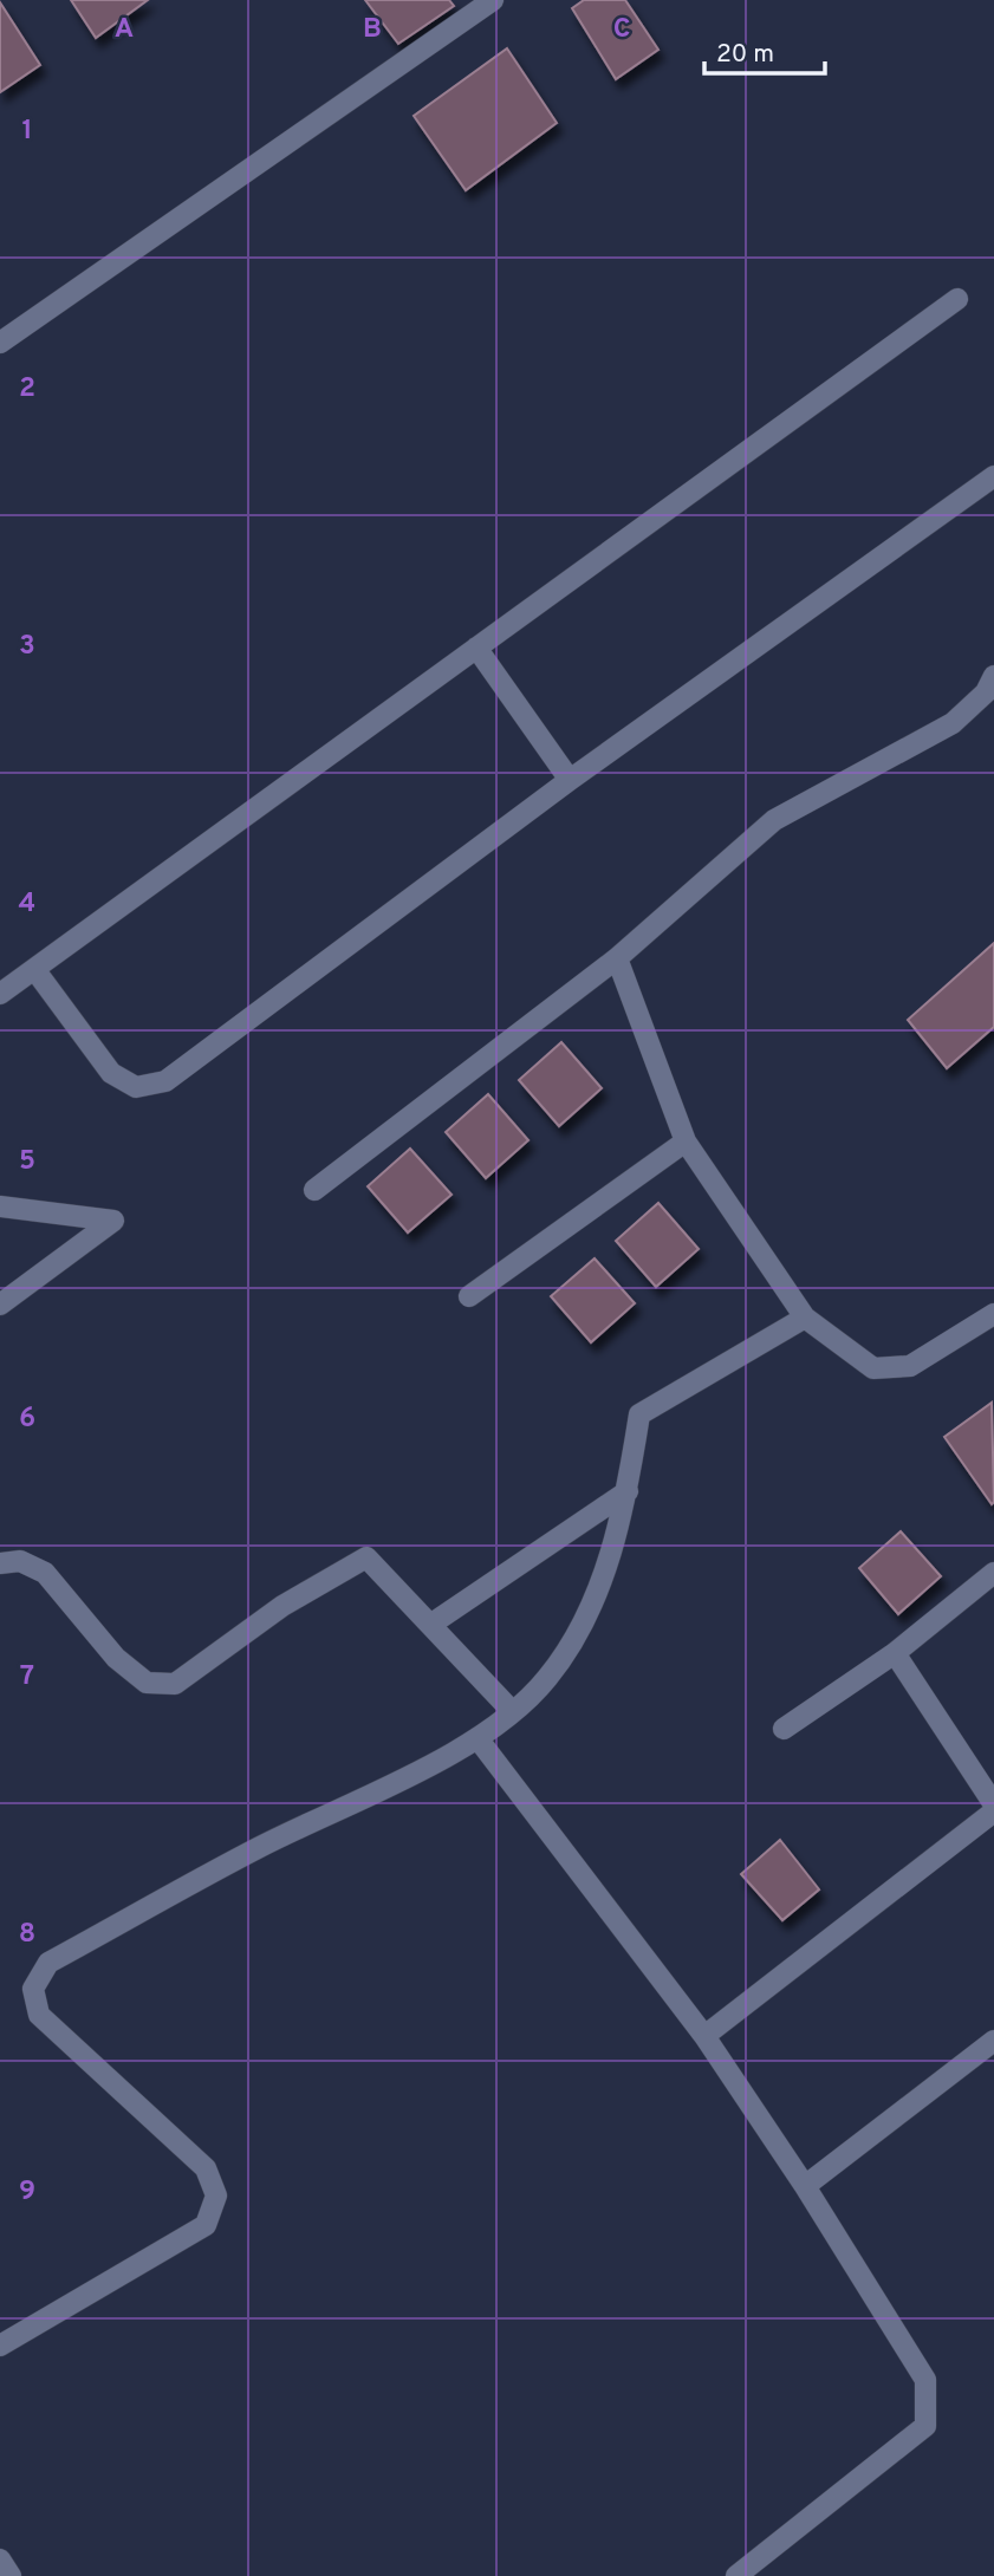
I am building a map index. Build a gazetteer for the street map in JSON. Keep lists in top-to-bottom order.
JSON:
{
  "scale_bar": "20 m",
  "grid": {
    "columns": ["A", "B", "C"],
    "rows": [
      "1",
      "2",
      "3",
      "4",
      "5",
      "6",
      "7",
      "8",
      "9"
    ]
  }
}
